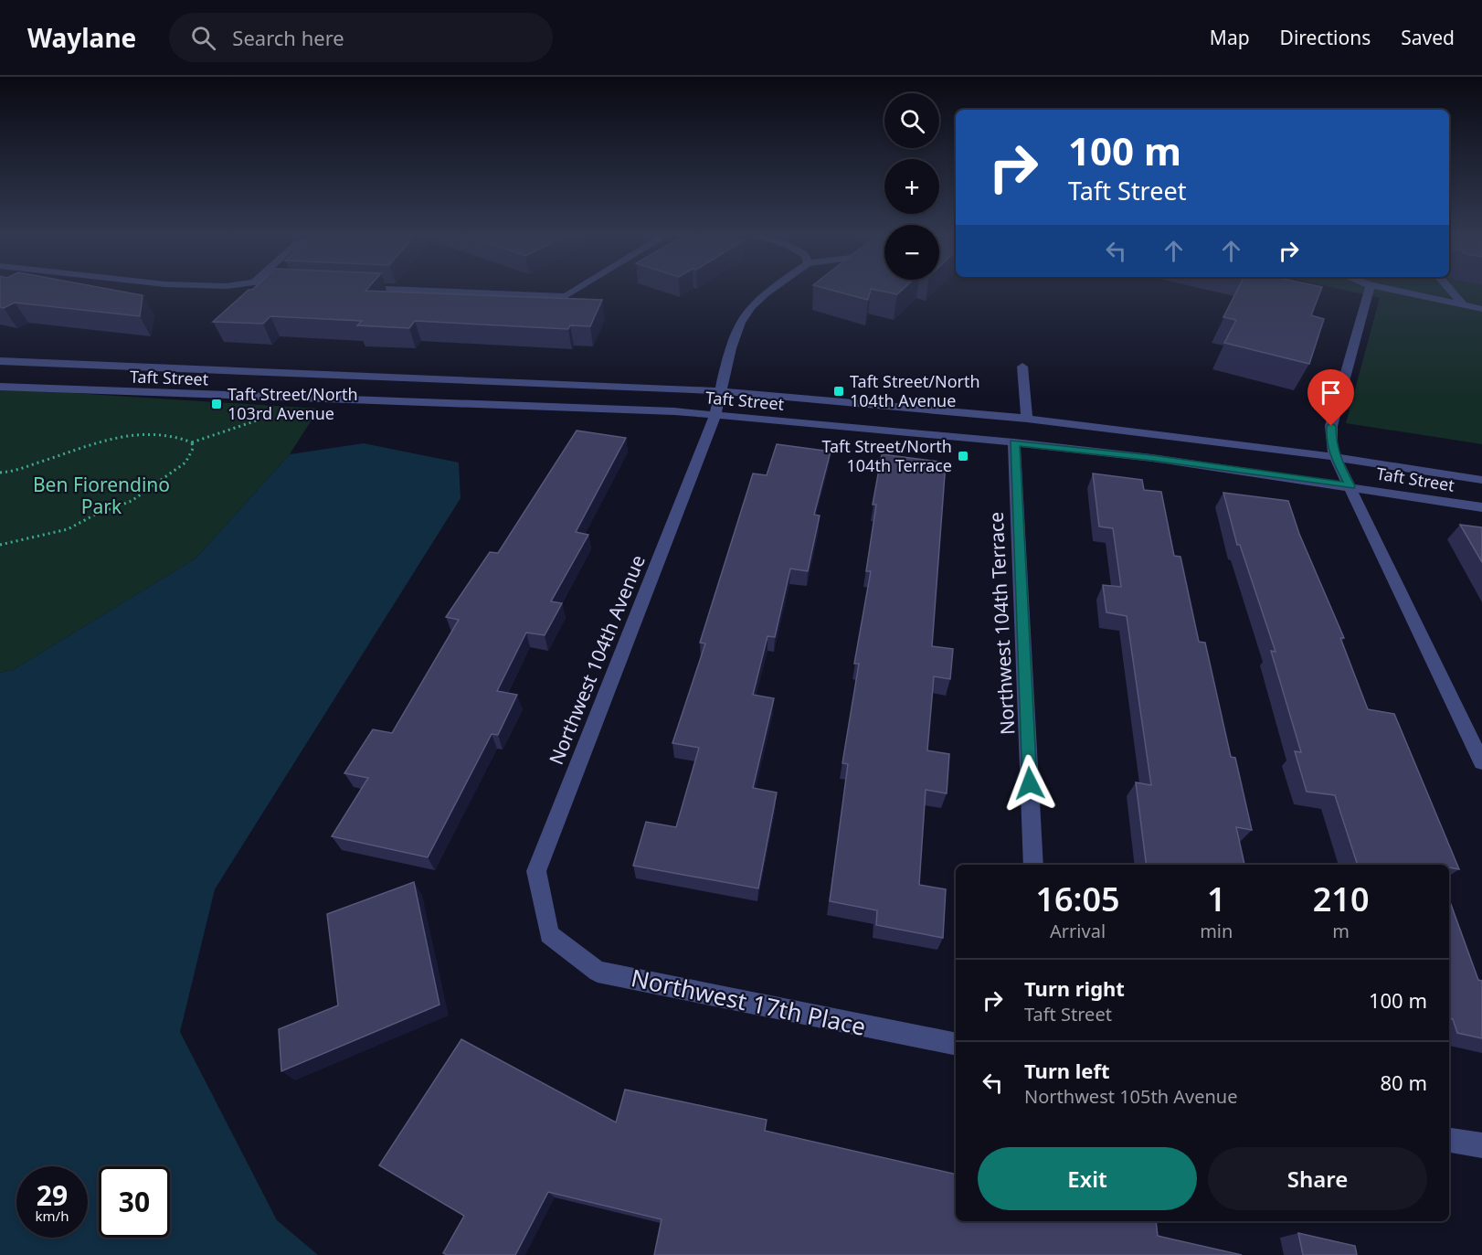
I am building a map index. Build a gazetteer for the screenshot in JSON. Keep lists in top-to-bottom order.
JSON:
{
  "streets": {
    "street": [
      "Taft Street",
      "Northwest 104th Terrace",
      "Northwest 104th Avenue",
      "Northwest 17th Place"
    ]
  },
  "crossings": [
    ["Taft Street", "Northwest 104th Terrace"],
    ["Taft Street", "Northwest 104th Avenue"],
    ["Northwest 104th Avenue", "Northwest 17th Place"]
  ],
  "parks": ["Ben Fiorendino Park"],
  "places": {
    "transit": ["Taft Street/North 104th Avenue", "Taft Street/North 103rd Avenue", "Taft Street/North 104th Terrace"]
  },
  "page": {
    "header": "Waylane",
    "search": "Search here",
    "nav": ["Map", "Directions", "Saved"],
    "map_buttons": ["+", "−"],
    "turn": ["100 m", "Taft Street"],
    "eta": [
      "16:05",
      "Arrival",
      "1",
      "min",
      "210",
      "m"
    ],
    "list": [
      {
        "name": "Turn right",
        "note": "Taft Street",
        "value": "100 m"
      },
      {
        "name": "Turn left",
        "note": "Northwest 105th Avenue",
        "value": "80 m"
      }
    ],
    "buttons": ["Exit", "Share"],
    "speed": "29 km/h",
    "limit": "30"
  }
}
